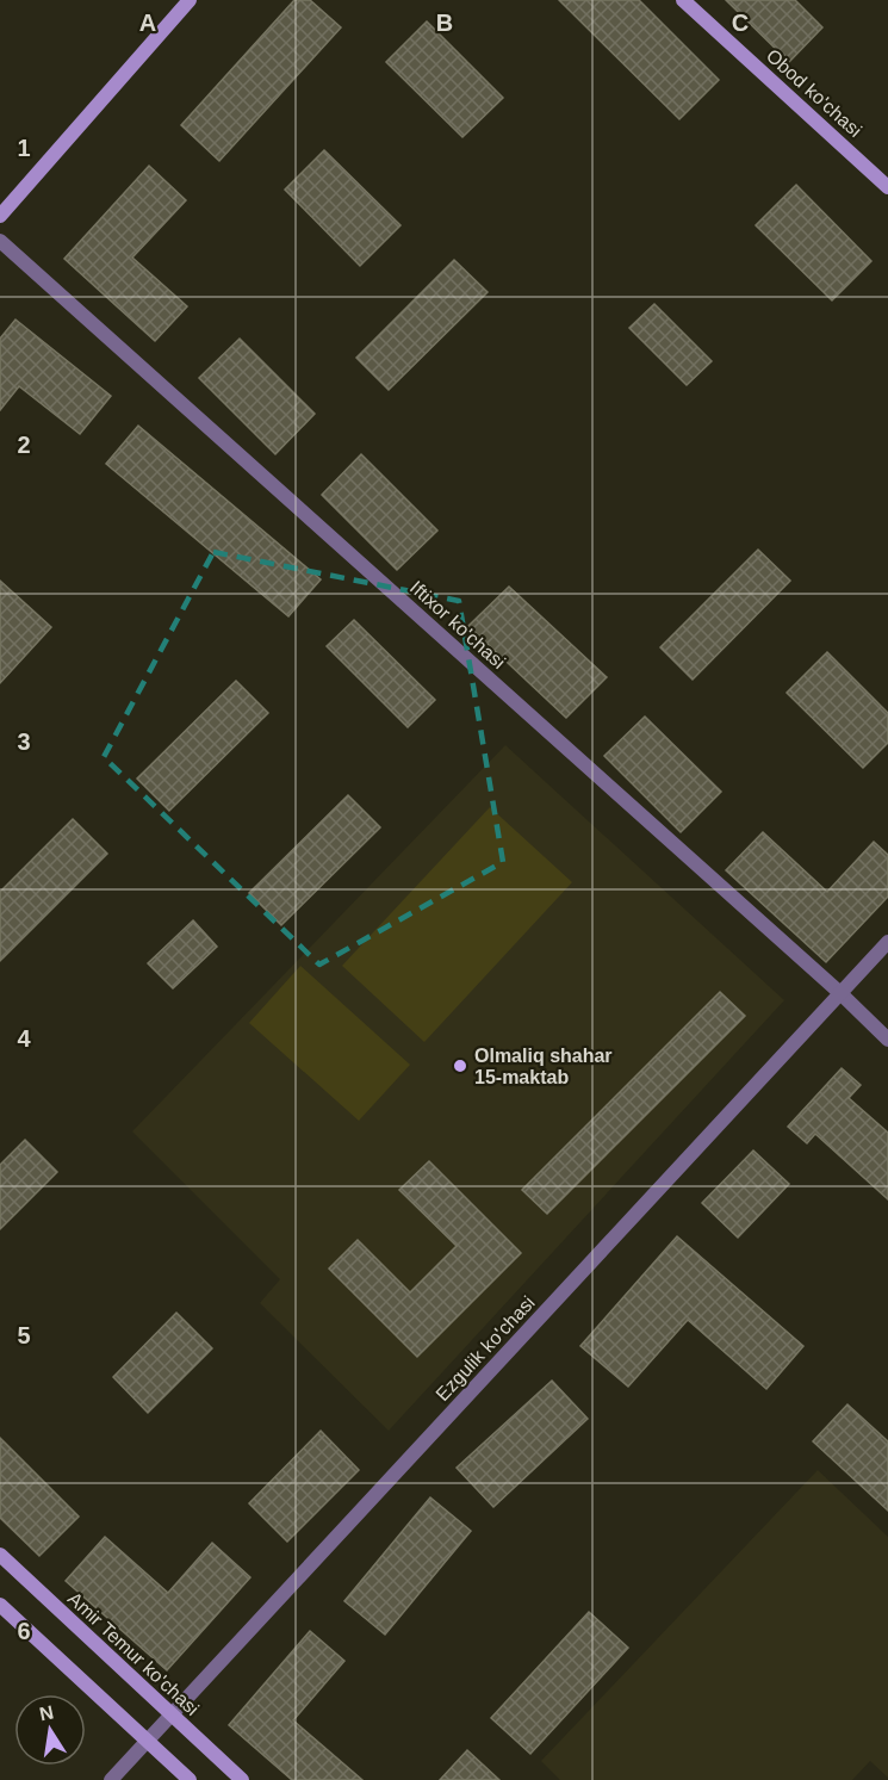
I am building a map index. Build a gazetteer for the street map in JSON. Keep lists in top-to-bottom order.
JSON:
{
  "streets": {
    "main road": ["Obod ko'chasi", "Amir Temur ko'chasi"],
    "street": ["Iftixor ko'chasi", "Ezgulik ko'chasi"]
  },
  "crossings": [
    ["Iftixor ko'chasi", "Ezgulik ko'chasi"],
    ["Ezgulik ko'chasi", "Amir Temur ko'chasi"]
  ],
  "places": ["Olmaliq shahar 15-maktab"],
  "north": "top",
  "grid": {
    "columns": ["A", "B", "C"],
    "rows": [
      "1",
      "2",
      "3",
      "4",
      "5",
      "6"
    ]
  }
}
